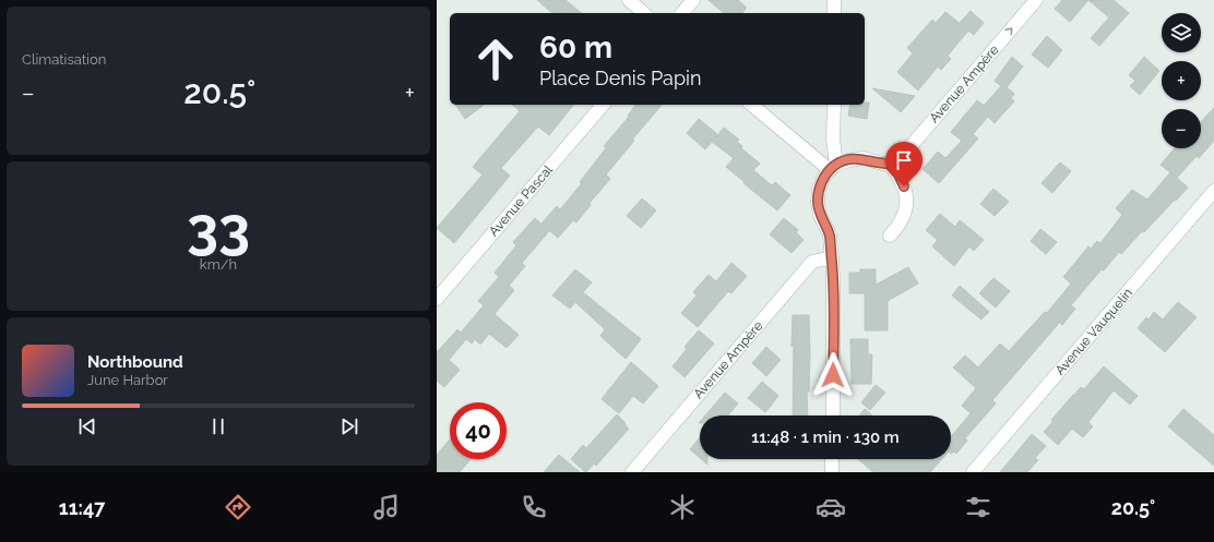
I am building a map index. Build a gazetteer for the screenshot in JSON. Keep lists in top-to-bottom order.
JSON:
{
  "streets": {
    "street": ["Avenue Ampère", "Avenue Pascal", "Avenue Vauquelin"]
  },
  "one_way": ["Avenue Ampère"],
  "page": {
    "tile": [
      "Climatisation",
      ["33", "km/h"]
    ],
    "map_buttons": ["+", "−"],
    "turn": ["60 m", "Place Denis Papin"],
    "heat": ["−", "20.5°", "+"],
    "song": ["Northbound", "June Harbor"],
    "limit": "40",
    "trip": "11:48 · 1 min · 130 m",
    "tabs": ["11:47", "20.5°"]
  }
}
